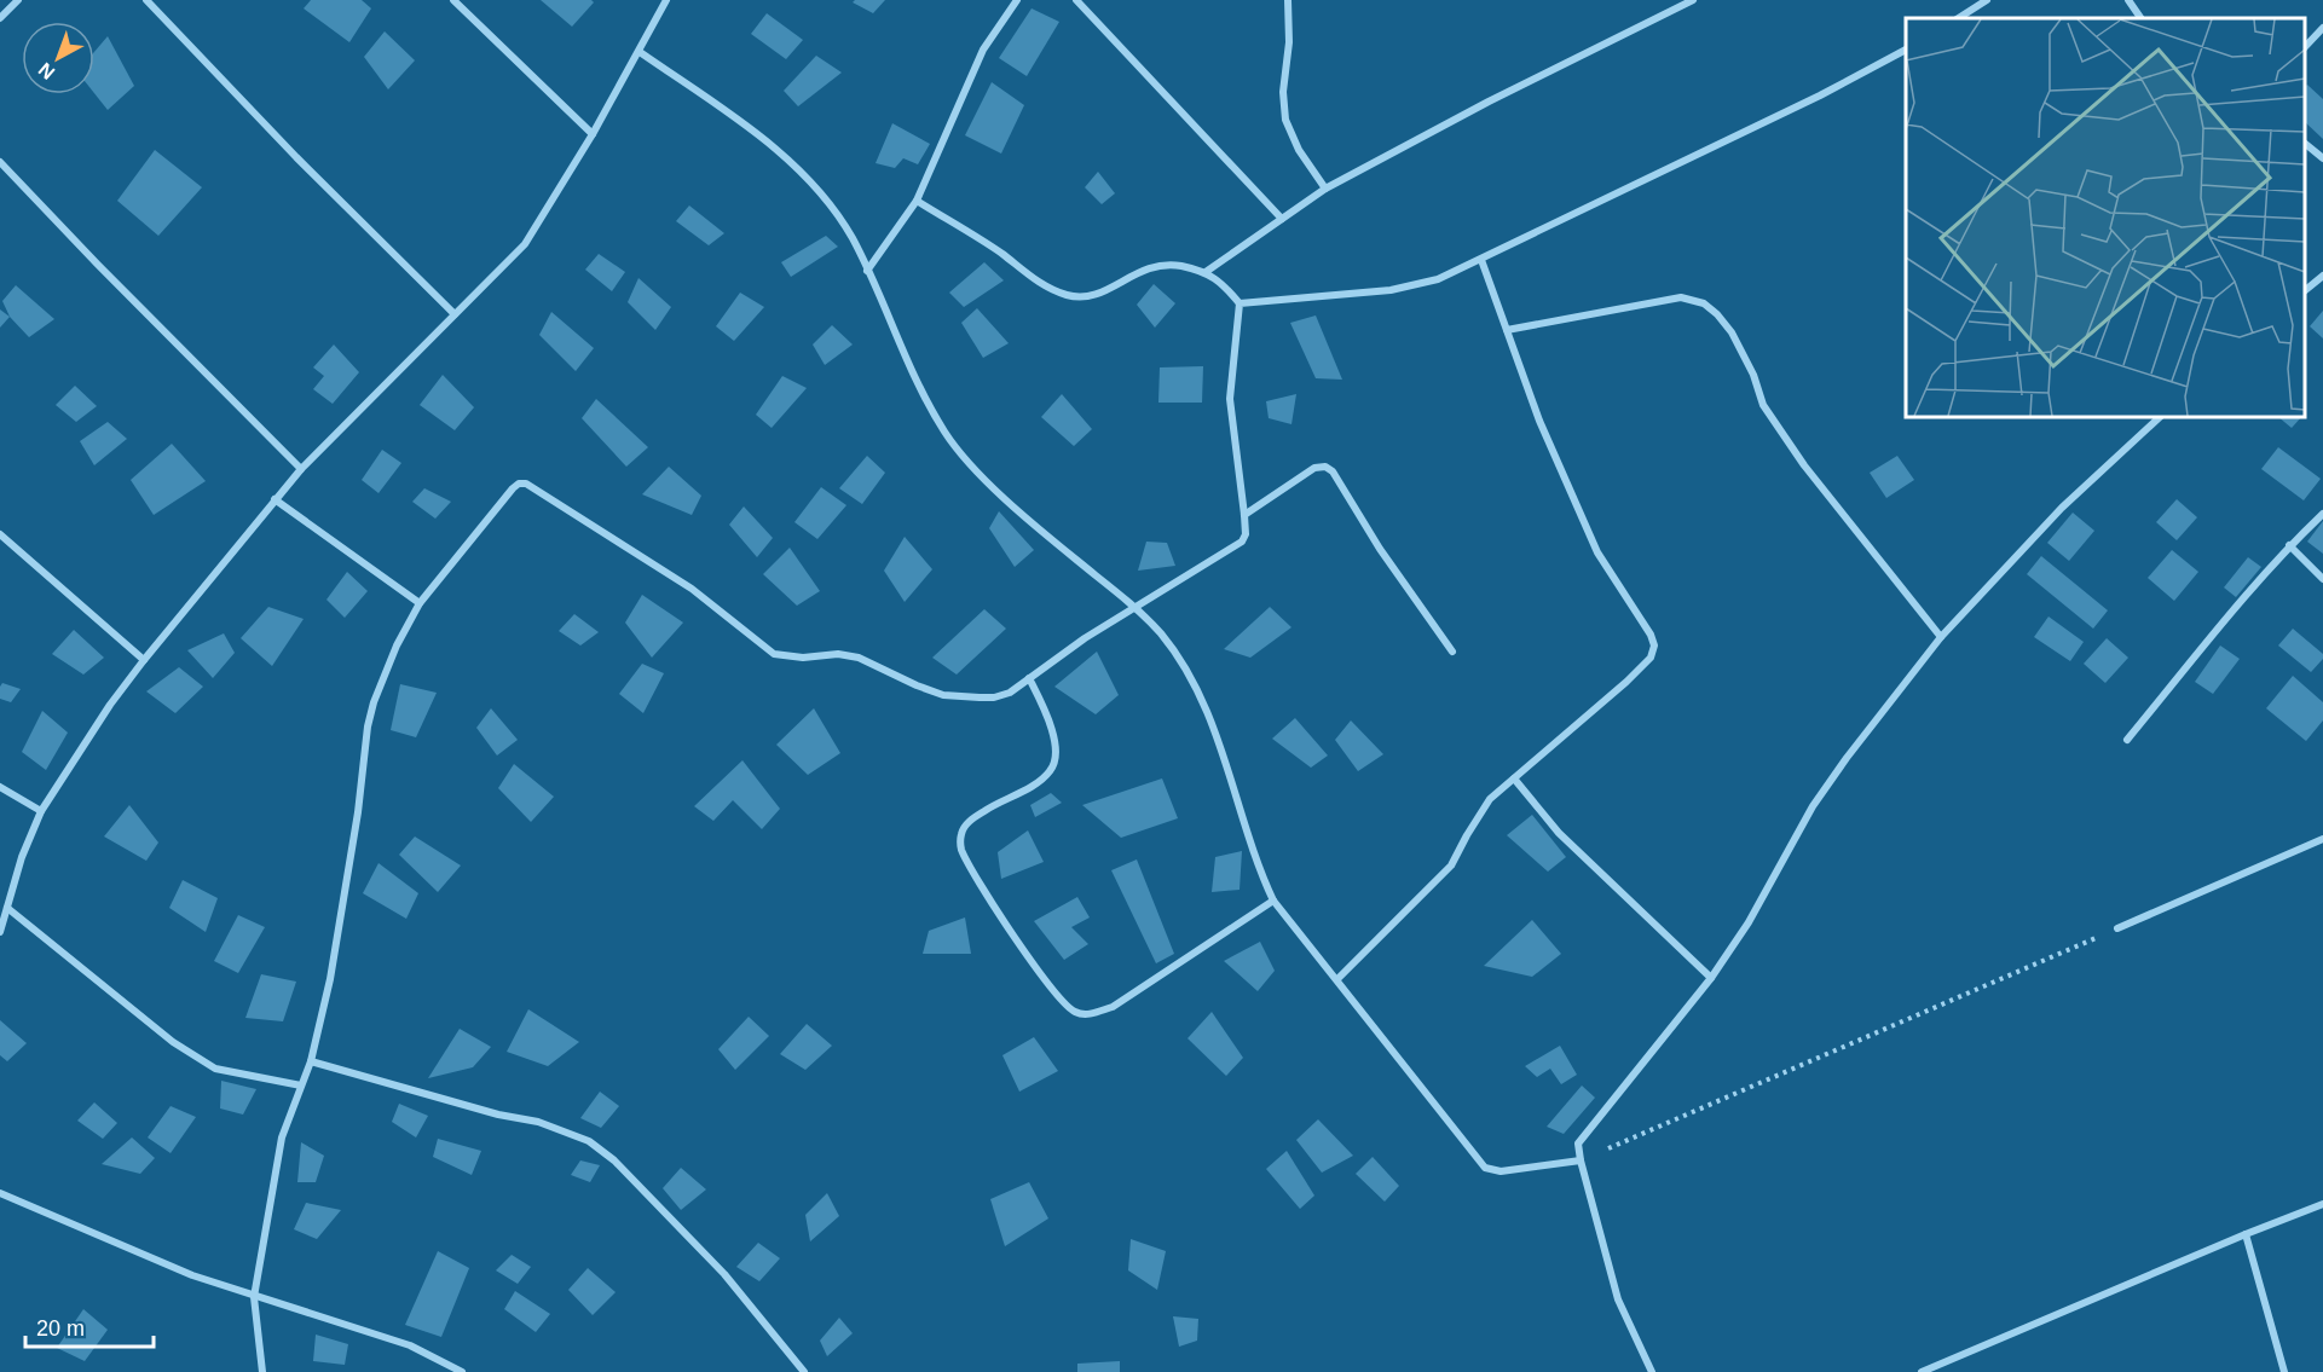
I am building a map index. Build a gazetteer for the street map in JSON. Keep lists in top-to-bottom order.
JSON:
{
  "scale_bar": "20 m",
  "north": "bottom left"
}
